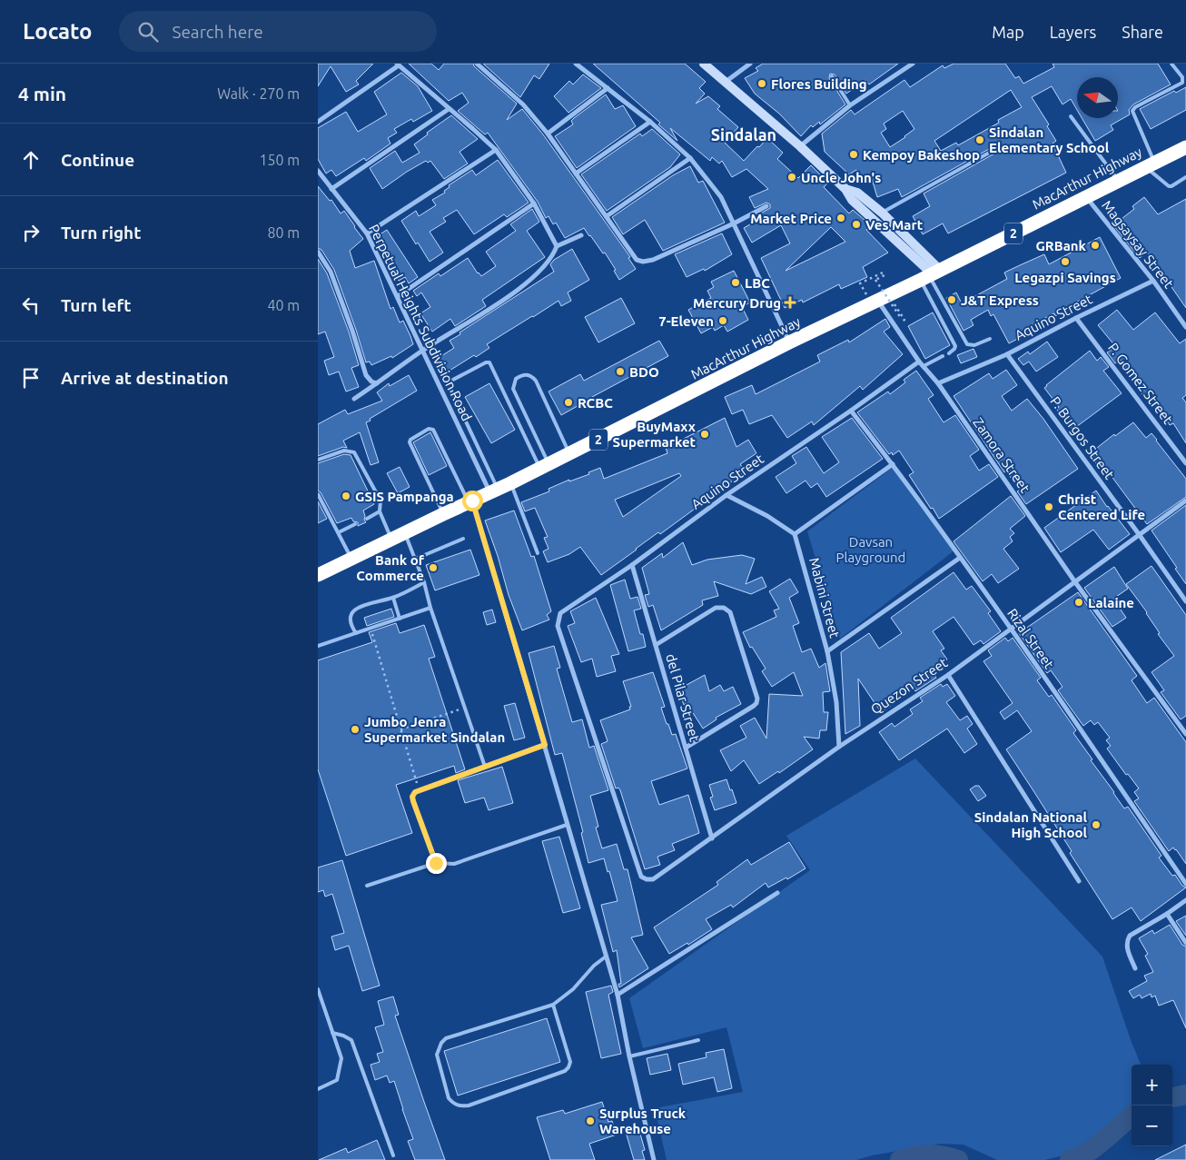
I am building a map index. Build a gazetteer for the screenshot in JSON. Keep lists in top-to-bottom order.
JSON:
{
  "streets": {
    "highway": ["MacArthur Highway", "2"],
    "street": [
      "Magsaysay Street",
      "Aquino Street",
      "Perpetual Heights Subdivision Road",
      "P. Gomez Street",
      "P. Burgos Street",
      "Zamora Street",
      "Mabini Street",
      "Rizal Street",
      "Quezon Street",
      "del Pilar Street"
    ]
  },
  "crossings": [
    ["MacArthur Highway", "Magsaysay Street"],
    ["MacArthur Highway", "Perpetual Heights Subdivision Road"],
    ["MacArthur Highway", "Zamora Street"],
    ["Magsaysay Street", "Aquino Street"],
    ["Aquino Street", "P. Gomez Street"],
    ["Aquino Street", "P. Burgos Street"],
    ["Aquino Street", "Zamora Street"],
    ["Aquino Street", "Rizal Street"],
    ["Aquino Street", "Quezon Street"],
    ["Aquino Street", "del Pilar Street"],
    ["P. Burgos Street", "Quezon Street"],
    ["Zamora Street", "Quezon Street"],
    ["Mabini Street", "Quezon Street"],
    ["Rizal Street", "Quezon Street"],
    ["Quezon Street", "del Pilar Street"]
  ],
  "districts": ["Sindalan"],
  "parks": ["Davsan Playground"],
  "places": {
    "other": [
      "Flores Building",
      "Sindalan Elementary School",
      "Kempoy Bakeshop",
      "Uncle John's",
      "Market Price",
      "Ves Mart",
      "GRBank",
      "Legazpi Savings",
      "LBC",
      "J&T Express",
      "7-Eleven",
      "BDO",
      "RCBC",
      "BuyMaxx Supermarket",
      "GSIS Pampanga",
      "Christ Centered Life",
      "Bank of Commerce",
      "Lalaine",
      "Jumbo Jenra Supermarket Sindalan",
      "Sindalan National High School",
      "Surplus Truck Warehouse"
    ],
    "health": ["Mercury Drug"]
  },
  "north": "left",
  "page": {
    "header": "Locato",
    "search": "Search here",
    "nav": ["Map", "Layers", "Share"],
    "heading": ["4 min", "Walk · 270 m"],
    "list": [
      ["Continue", "150 m"],
      ["Turn right", "80 m"],
      ["Turn left", "40 m"],
      "Arrive at destination"
    ],
    "map_buttons": ["+", "−"]
  }
}
